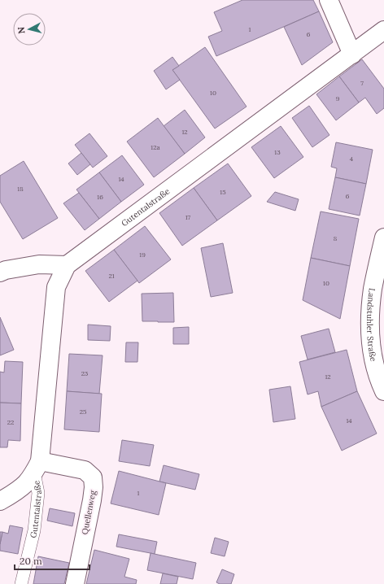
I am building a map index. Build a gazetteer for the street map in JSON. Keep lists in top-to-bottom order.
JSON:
{
  "streets": {
    "street": ["Gutentalstraße", "Landstuhler Straße", "Quellenweg"]
  },
  "crossings": [
    ["Gutentalstraße", "Quellenweg"]
  ],
  "house_numbers": [
    "1",
    "6",
    "7",
    "10",
    "9",
    "12",
    "12a",
    "13",
    "4",
    "14",
    "18",
    "15",
    "6",
    "16",
    "17",
    "8",
    "19",
    "21",
    "10",
    "23",
    "12",
    "25",
    "14",
    "22",
    "1"
  ],
  "scale_bar": "20 m",
  "north": "left"
}
